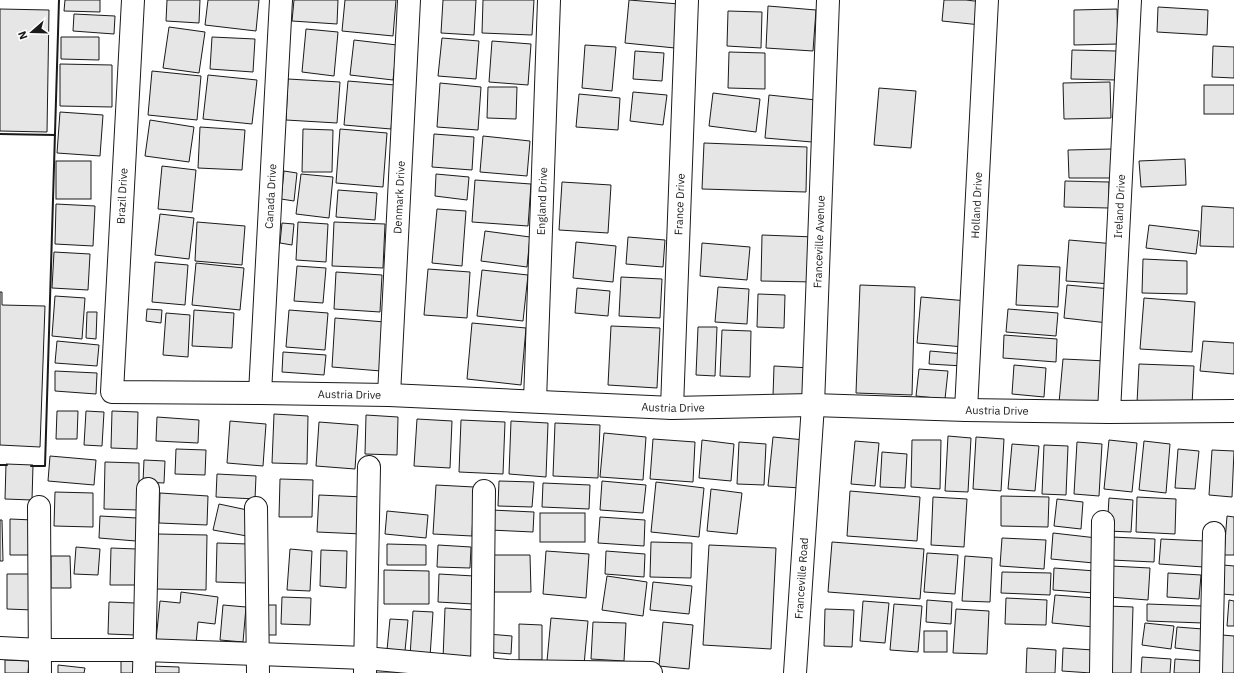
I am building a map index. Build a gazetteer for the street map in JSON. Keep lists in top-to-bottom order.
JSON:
{
  "streets": {
    "street": [
      "Brazil Drive",
      "Canada Drive",
      "Denmark Drive",
      "England Drive",
      "France Drive",
      "Holland Drive",
      "Ireland Drive",
      "Franceville Avenue",
      "Austria Drive",
      "Franceville Road"
    ]
  },
  "crossings": [
    ["Brazil Drive", "Austria Drive"],
    ["Canada Drive", "Austria Drive"],
    ["Denmark Drive", "Austria Drive"],
    ["England Drive", "Austria Drive"],
    ["France Drive", "Austria Drive"],
    ["Holland Drive", "Austria Drive"],
    ["Ireland Drive", "Austria Drive"],
    ["Franceville Avenue", "Austria Drive"],
    ["Franceville Avenue", "Franceville Road"]
  ],
  "north": "left"
}
